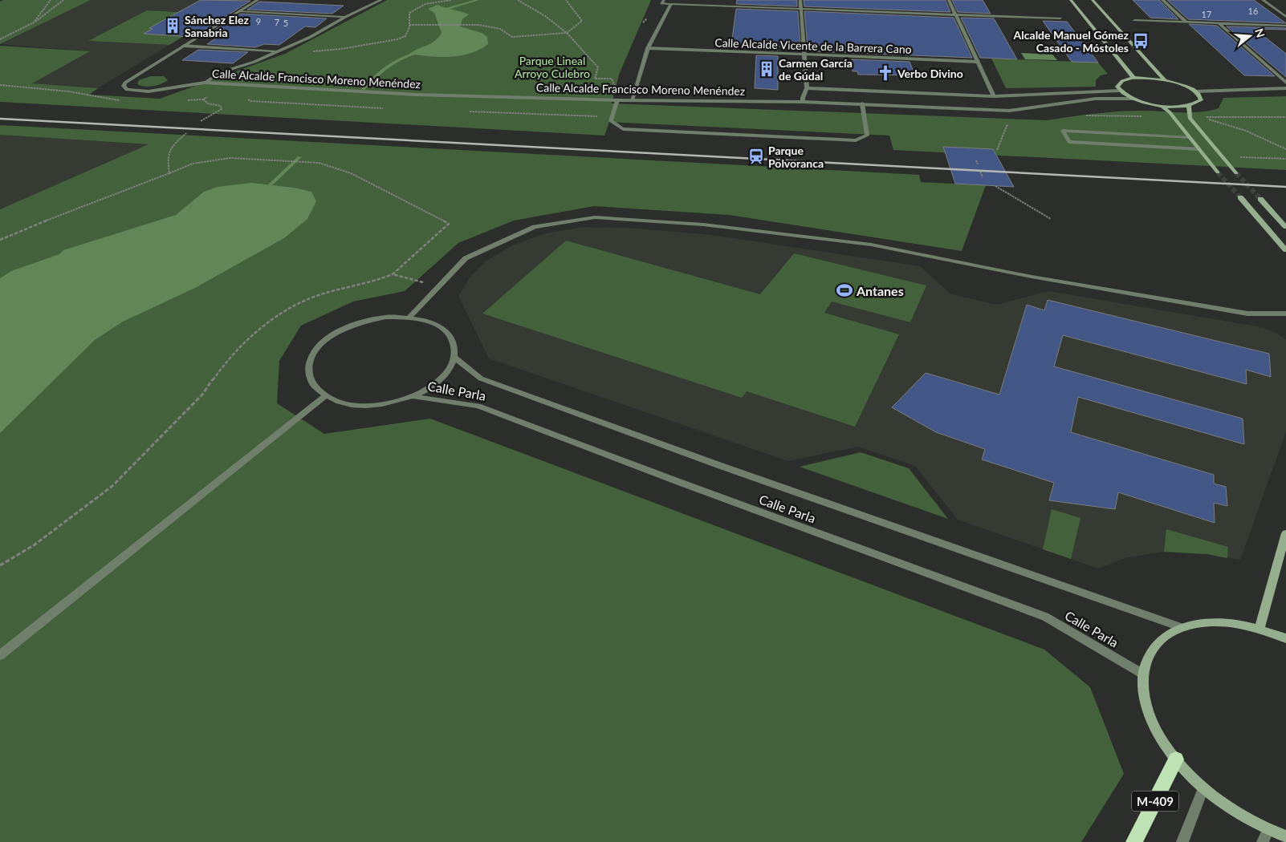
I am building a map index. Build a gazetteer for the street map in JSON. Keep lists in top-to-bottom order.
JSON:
{
  "streets": {
    "highway": ["M-409"],
    "street": ["Calle Alcalde Vicente de la Barrera Cano", "Calle Alcalde Francisco Moreno Menéndez", "Calle Parla"]
  },
  "parks": ["Parque Lineal Arroyo Culebro"],
  "places": {
    "building": ["Sánchez Elez Sanabria", "Carmen García de Gúdal"],
    "bus stop": ["Alcalde Manuel Gómez Casado - Móstoles"],
    "church": ["Verbo Divino"],
    "station": ["Parque Polvoranca"],
    "sports": ["Antanes"]
  },
  "house_numbers": [
    "16",
    "17",
    "9",
    "7",
    "5"
  ],
  "north": "right"
}
